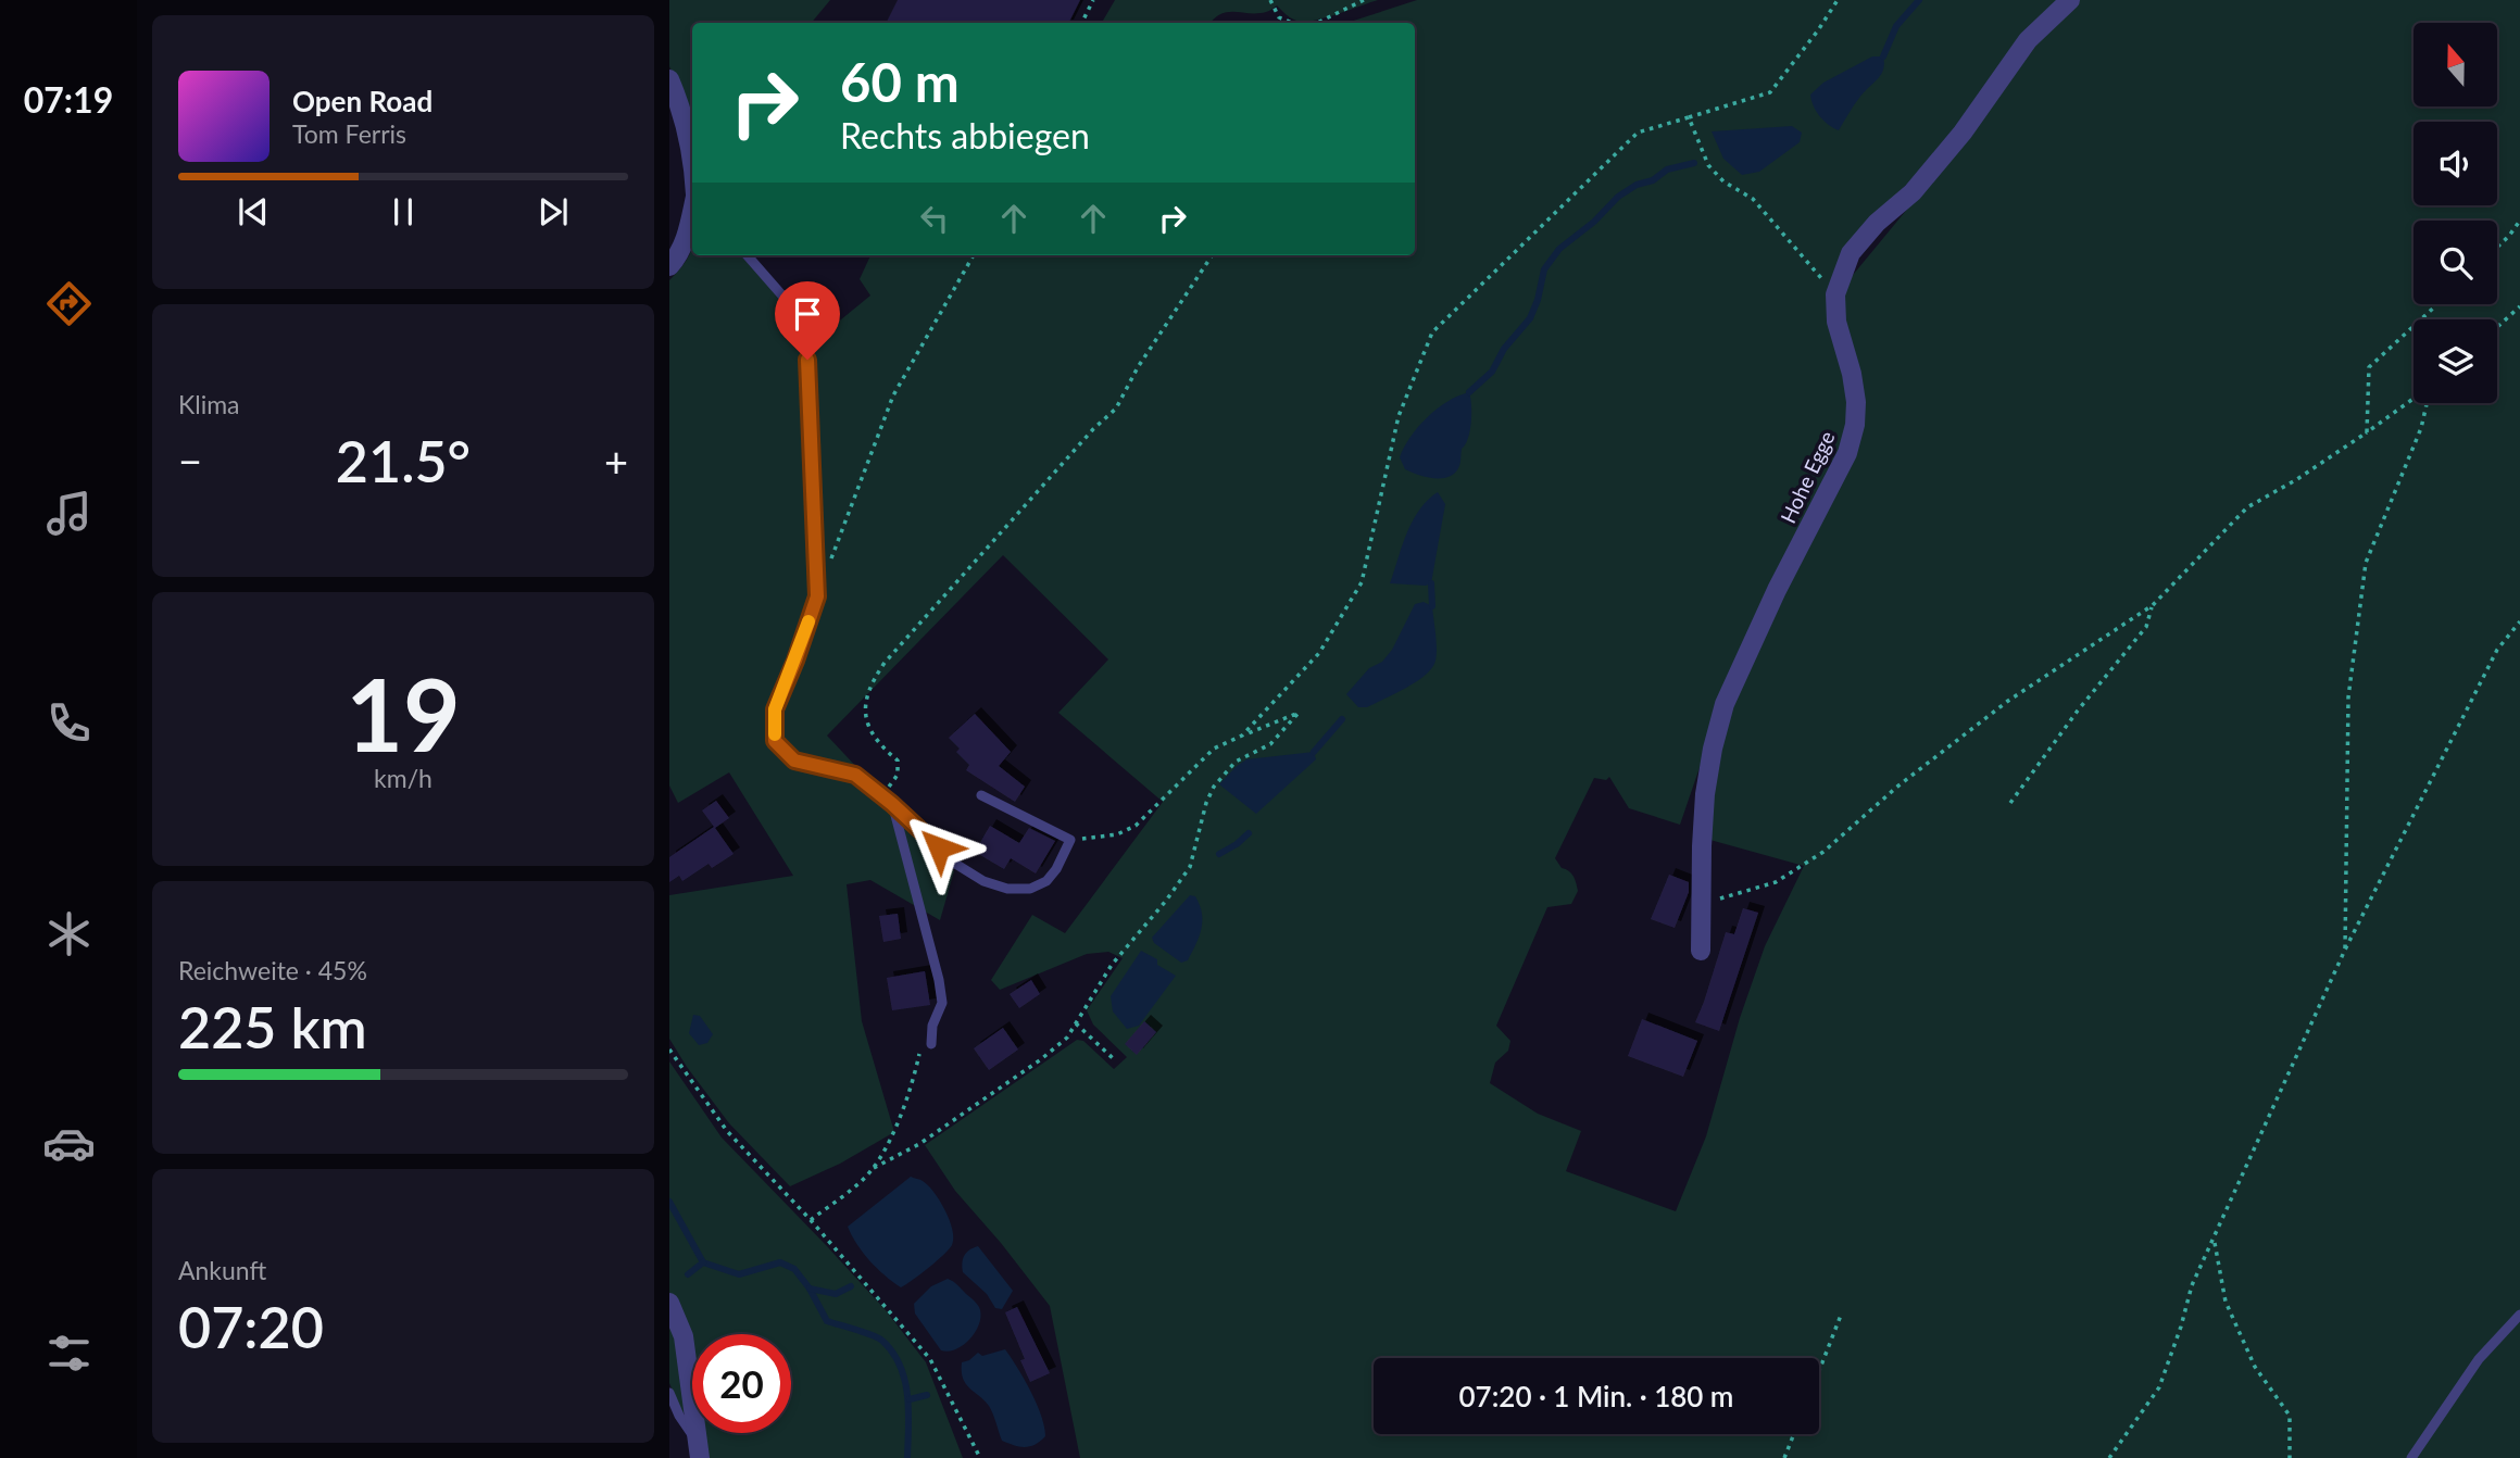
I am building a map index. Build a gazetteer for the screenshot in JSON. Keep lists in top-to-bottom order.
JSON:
{
  "streets": {
    "street": ["Hohe Egge"]
  },
  "north": "top",
  "page": {
    "tabs": "07:19",
    "turn": ["60 m", "Rechts abbiegen"],
    "song": ["Open Road", "Tom Ferris"],
    "tile": [
      "Klima",
      ["19", "km/h"],
      ["Reichweite · 45%", "225 km"],
      ["Ankunft", "07:20"]
    ],
    "heat": ["−", "21.5°", "+"],
    "limit": "20",
    "trip": "07:20 · 1 Min. · 180 m"
  }
}
